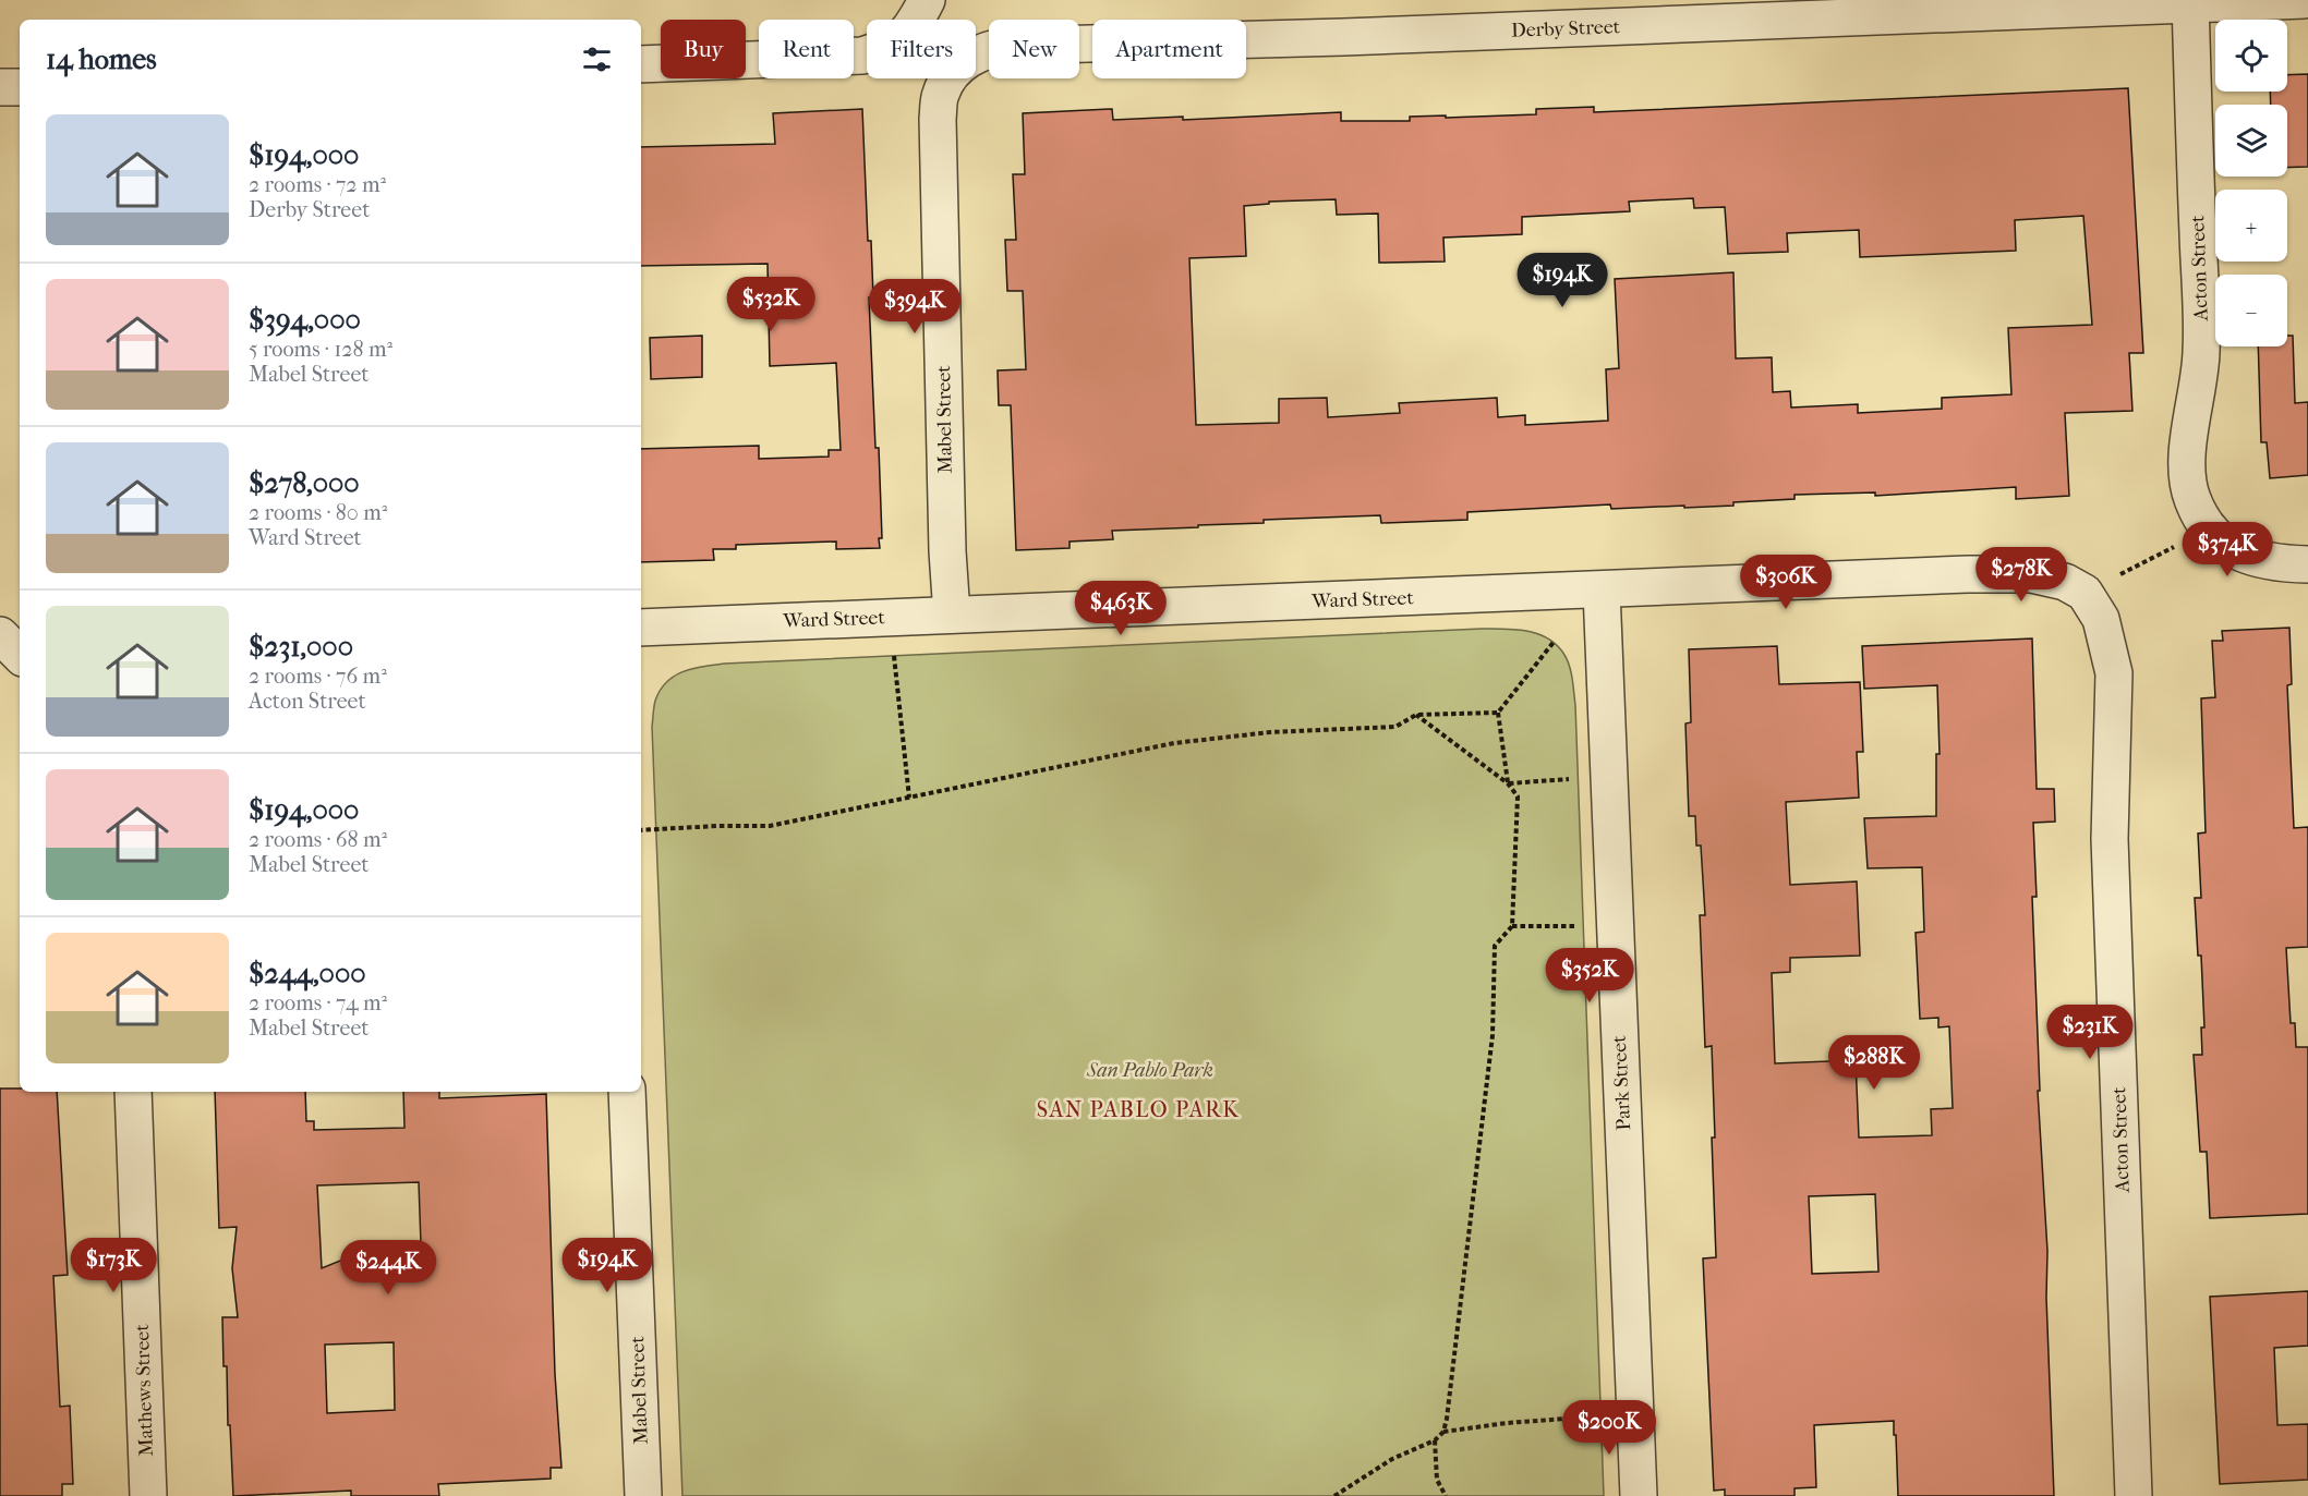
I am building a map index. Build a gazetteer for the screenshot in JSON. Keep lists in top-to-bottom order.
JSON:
{
  "streets": {
    "street": [
      "Derby Street",
      "Acton Street",
      "Mabel Street",
      "Ward Street",
      "Park Street",
      "Mathews Street"
    ]
  },
  "crossings": [
    ["Derby Street", "Acton Street"],
    ["Acton Street", "Ward Street"],
    ["Mabel Street", "Ward Street"],
    ["Ward Street", "Park Street"]
  ],
  "districts": ["SAN PABLO PARK"],
  "parks": ["San Pablo Park"],
  "page": {
    "map_buttons": ["+", "−"],
    "chip": [
      "Buy",
      "Rent",
      "Filters",
      "New",
      "Apartment"
    ],
    "heading": "14 homes",
    "list": [
      {
        "name": "$194,000",
        "note": "2 rooms · 72 m² · Derby Street"
      },
      {
        "name": "$394,000",
        "note": "5 rooms · 128 m² · Mabel Street"
      },
      {
        "name": "$278,000",
        "note": "2 rooms · 80 m² · Ward Street"
      },
      {
        "name": "$231,000",
        "note": "2 rooms · 76 m² · Acton Street"
      },
      {
        "name": "$194,000",
        "note": "2 rooms · 68 m² · Mabel Street"
      },
      {
        "name": "$244,000",
        "note": "2 rooms · 74 m² · Mabel Street"
      }
    ],
    "price": [
      "$194K",
      "$532K",
      "$394K",
      "$374K",
      "$278K",
      "$306K",
      "$463K",
      "$352K",
      "$231K",
      "$288K",
      "$173K",
      "$194K",
      "$244K",
      "$200K"
    ]
  }
}
